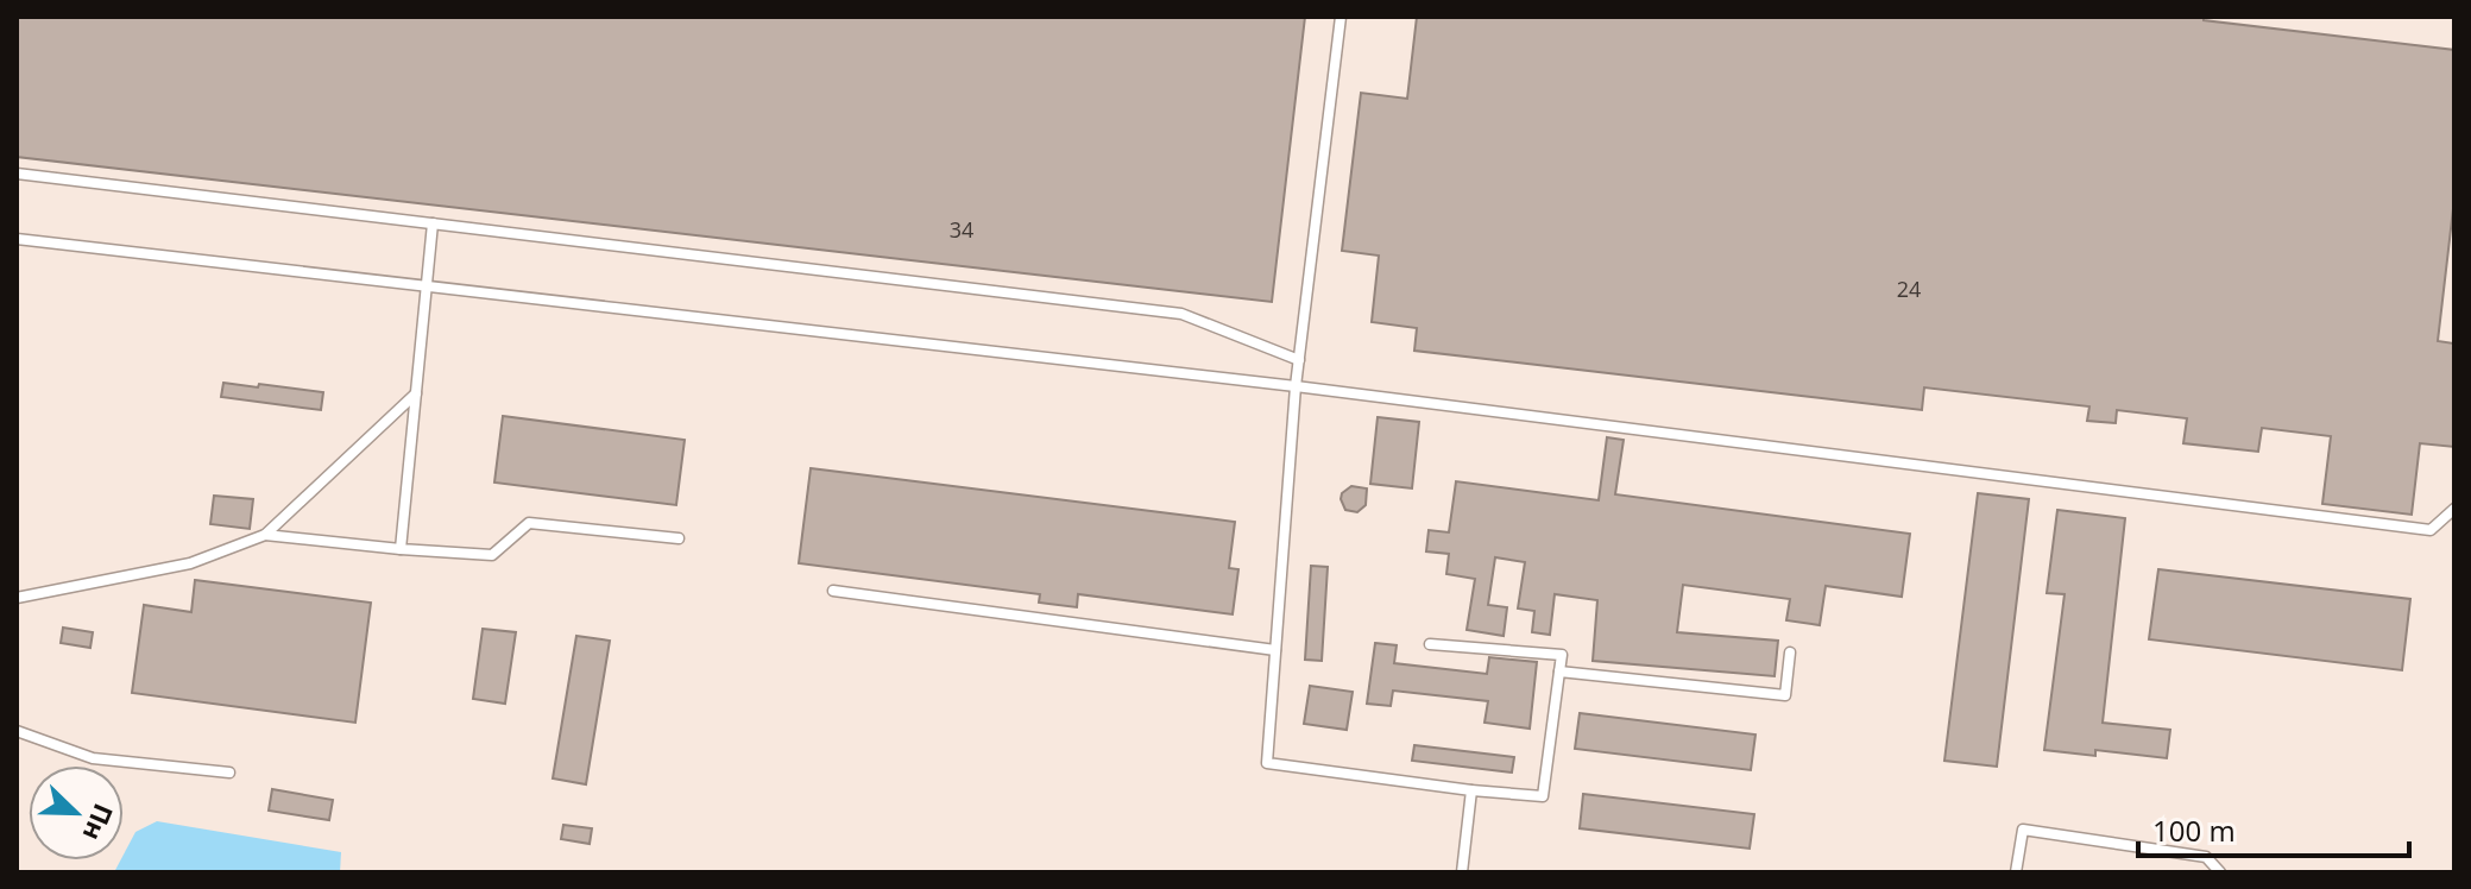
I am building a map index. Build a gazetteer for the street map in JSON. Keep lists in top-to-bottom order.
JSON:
{
  "house_numbers": ["34", "24"],
  "scale_bar": "100 m",
  "north": "bottom right"
}
